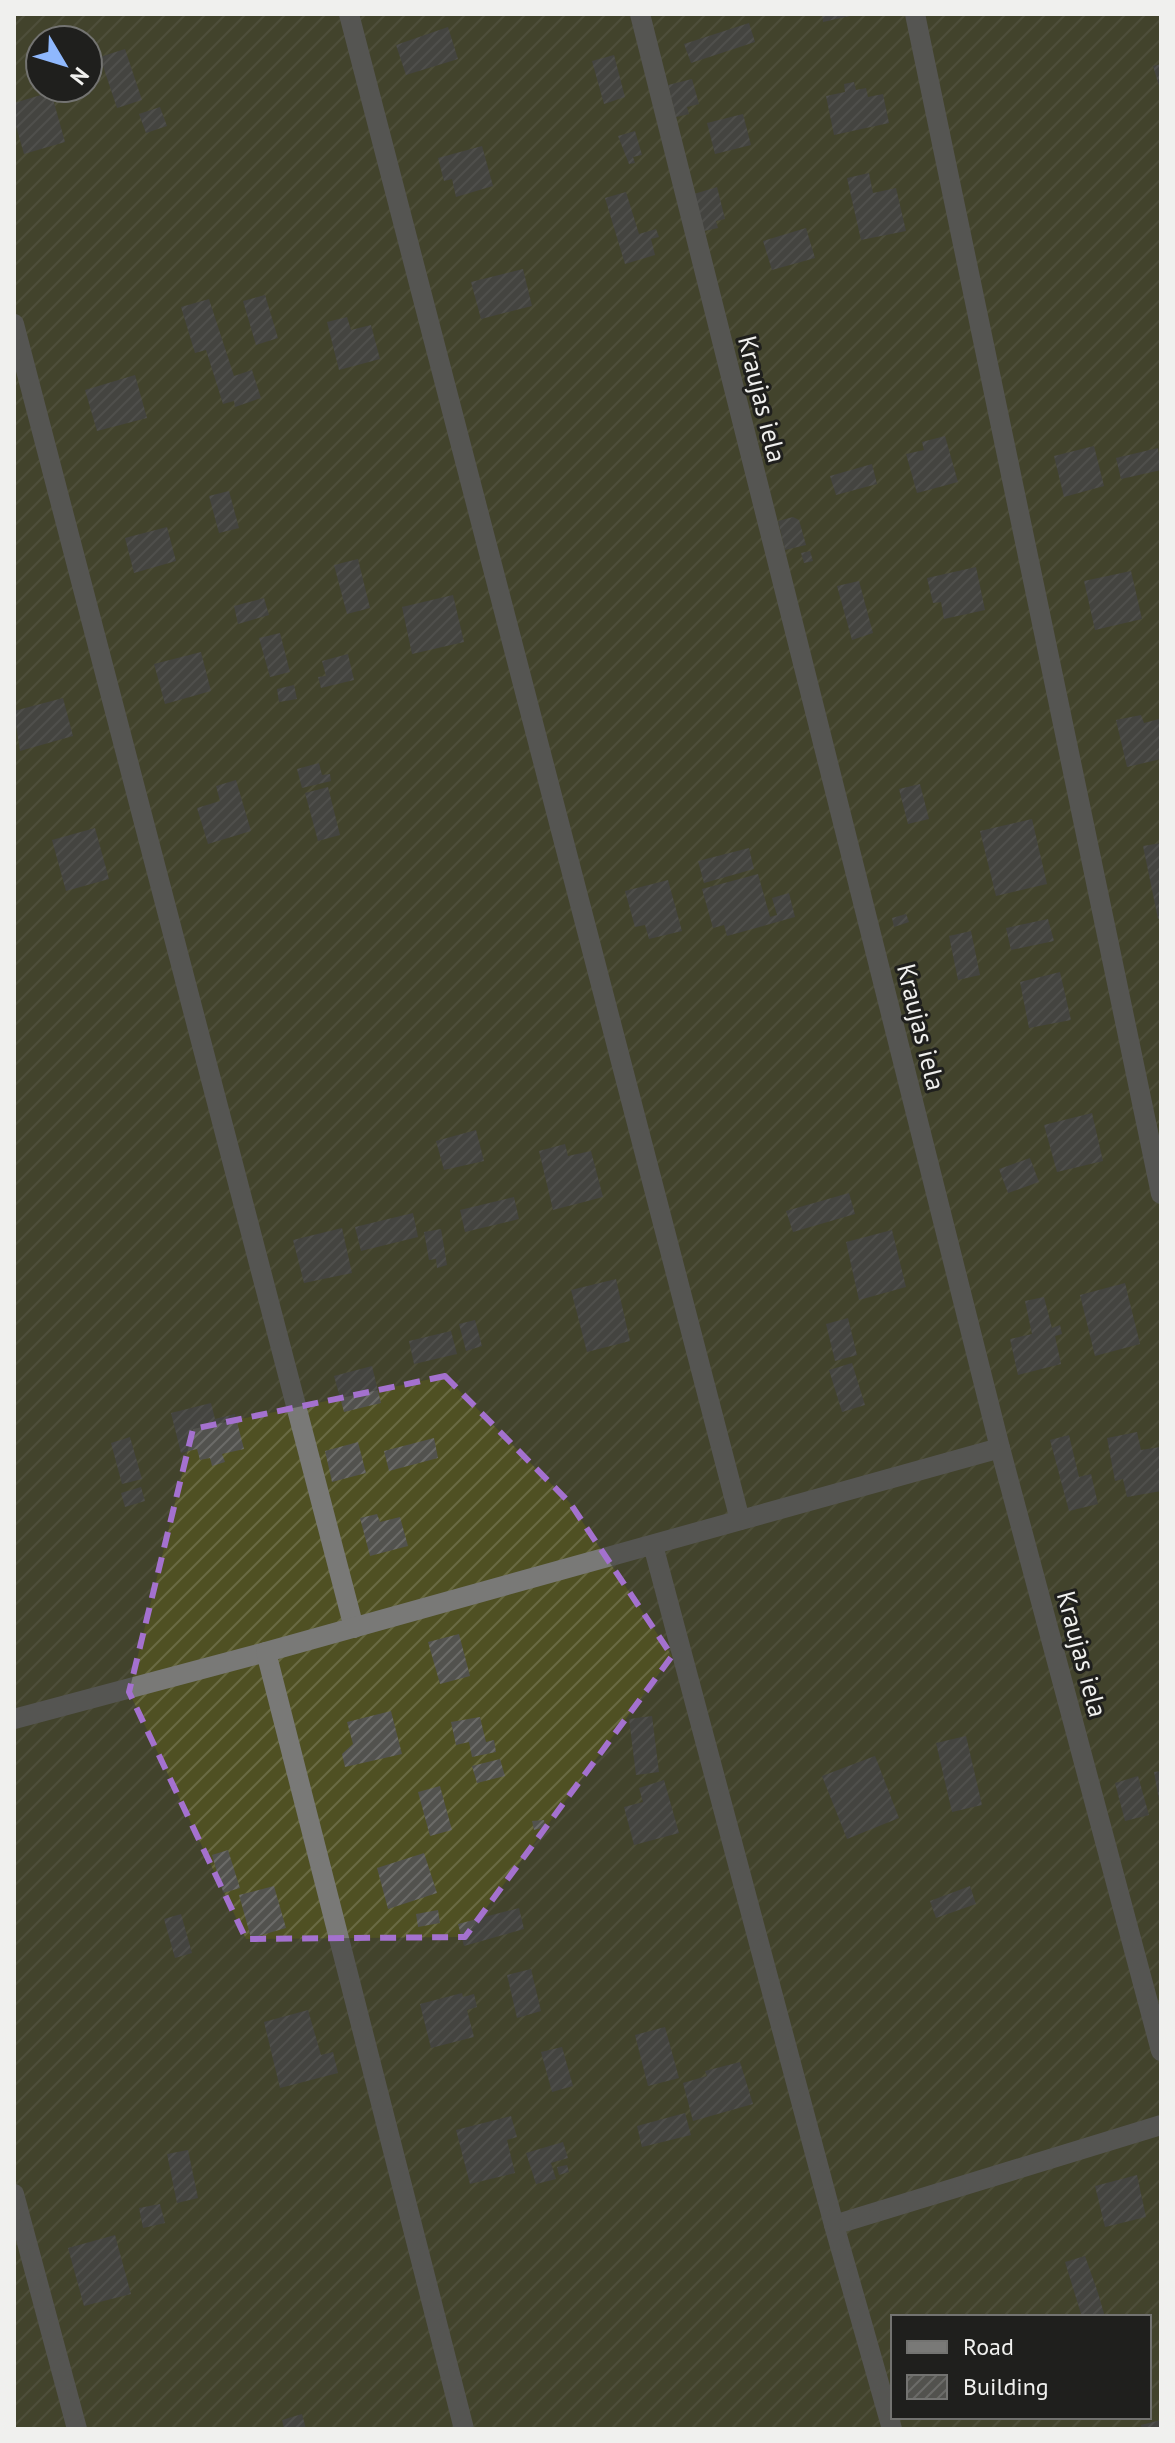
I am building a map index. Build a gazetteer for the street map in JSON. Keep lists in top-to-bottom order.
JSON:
{
  "streets": {
    "street": ["Kraujas iela"]
  },
  "legend": ["Road", "Building"],
  "north": "bottom right"
}
